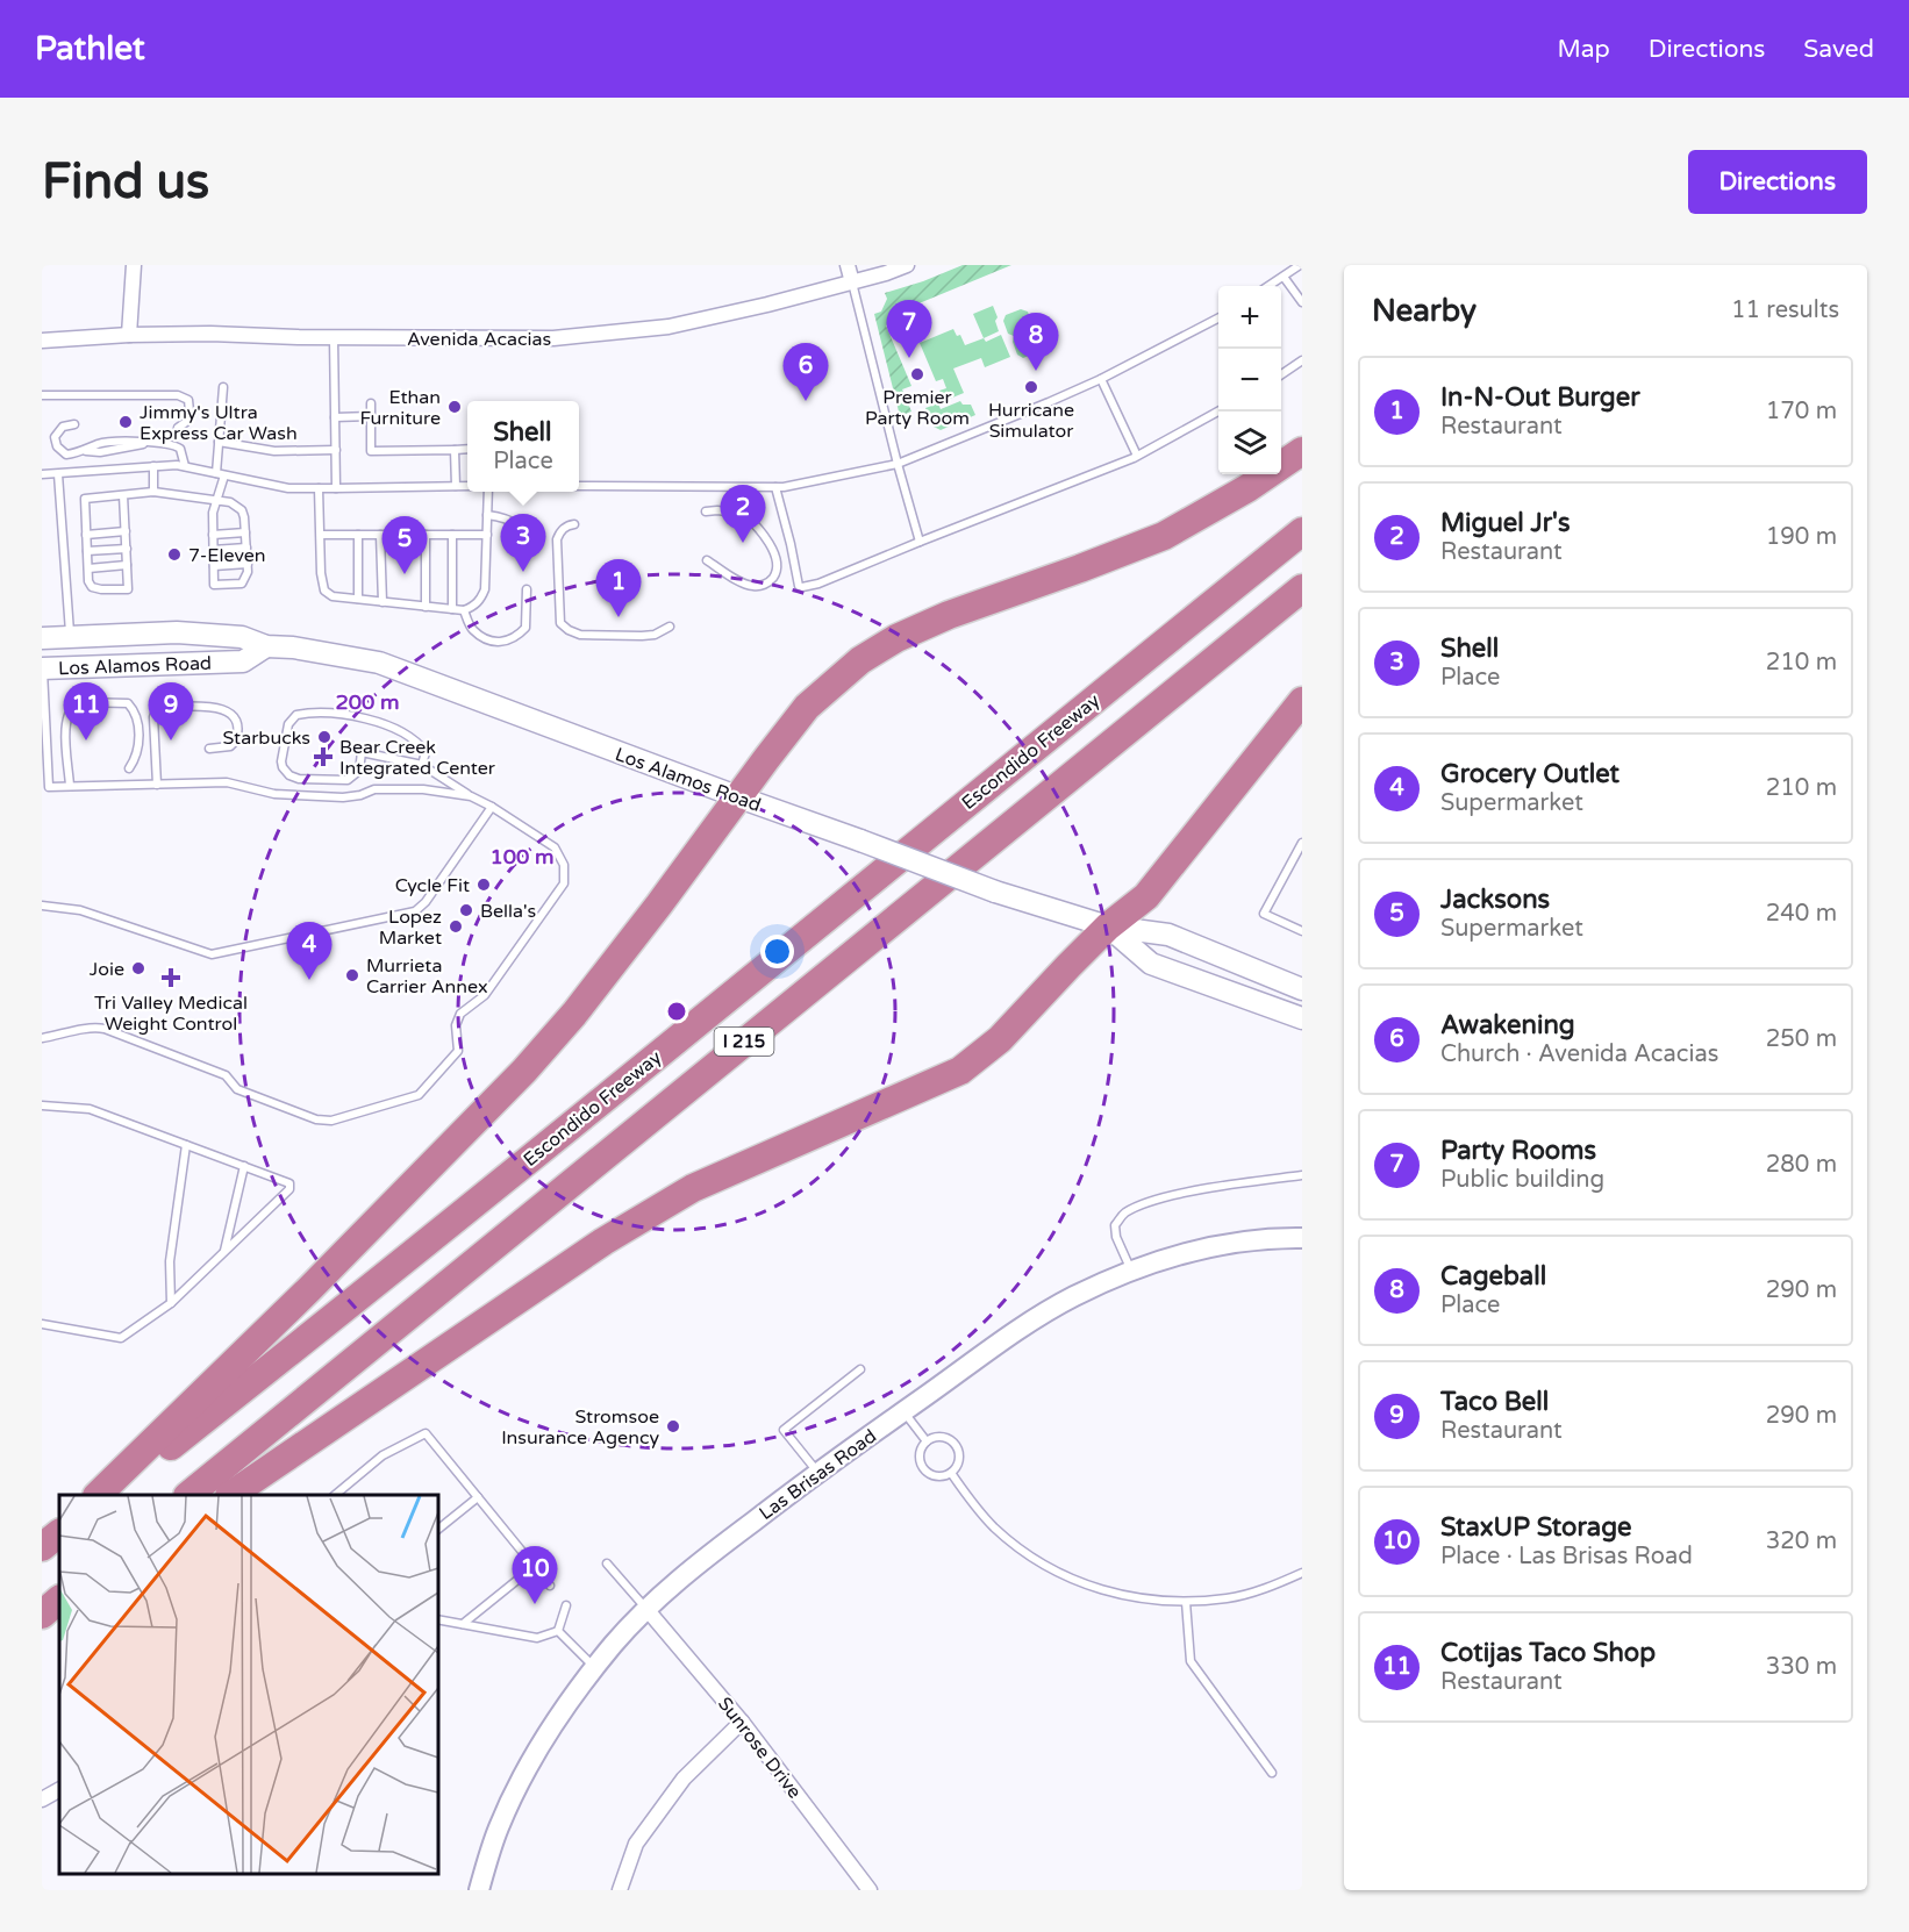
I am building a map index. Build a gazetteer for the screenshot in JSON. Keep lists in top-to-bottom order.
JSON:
{
  "streets": {
    "highway": ["Escondido Freeway", "I 215"],
    "main road": ["Los Alamos Road"],
    "street": ["Avenida Acacias", "Las Brisas Road", "Sunrose Drive"]
  },
  "crossings": [
    ["Las Brisas Road", "Sunrose Drive"]
  ],
  "places": {
    "other": [
      "Premier Party Room",
      "Hurricane Simulator",
      "Ethan Furniture",
      "Jimmy's Ultra Express Car Wash",
      "7-Eleven",
      "Starbucks",
      "Cycle Fit",
      "Bella's",
      "Lopez Market",
      "Joie",
      "Murrieta Carrier Annex",
      "Stromsoe Insurance Agency"
    ],
    "health": ["Bear Creek Integrated Center", "Tri Valley Medical Weight Control"]
  },
  "page": {
    "header": "Pathlet",
    "nav": ["Map", "Directions", "Saved"],
    "buttons": "Directions",
    "title": "Find us",
    "heading": ["Nearby", "11 results"],
    "map_buttons": ["+", "−"],
    "pins": [
      "7",
      "8",
      "6",
      "2",
      "3",
      "5",
      "1",
      "9",
      "11",
      "4",
      "10"
    ],
    "list": [
      {
        "mark": "1",
        "name": "In-N-Out Burger",
        "note": "Restaurant",
        "value": "170 m"
      },
      {
        "mark": "2",
        "name": "Miguel Jr's",
        "note": "Restaurant",
        "value": "190 m"
      },
      {
        "mark": "3",
        "name": "Shell",
        "note": "Place",
        "value": "210 m"
      },
      {
        "mark": "4",
        "name": "Grocery Outlet",
        "note": "Supermarket",
        "value": "210 m"
      },
      {
        "mark": "5",
        "name": "Jacksons",
        "note": "Supermarket",
        "value": "240 m"
      },
      {
        "mark": "6",
        "name": "Awakening",
        "note": "Church · Avenida Acacias",
        "value": "250 m"
      },
      {
        "mark": "7",
        "name": "Party Rooms",
        "note": "Public building",
        "value": "280 m"
      },
      {
        "mark": "8",
        "name": "Cageball",
        "note": "Place",
        "value": "290 m"
      },
      {
        "mark": "9",
        "name": "Taco Bell",
        "note": "Restaurant",
        "value": "290 m"
      },
      {
        "mark": "10",
        "name": "StaxUP Storage",
        "note": "Place · Las Brisas Road",
        "value": "320 m"
      },
      {
        "mark": "11",
        "name": "Cotijas Taco Shop",
        "note": "Restaurant",
        "value": "330 m"
      }
    ],
    "popup": ["Shell", "Place"]
  },
  "rings": ["200 m", "100 m"]
}
